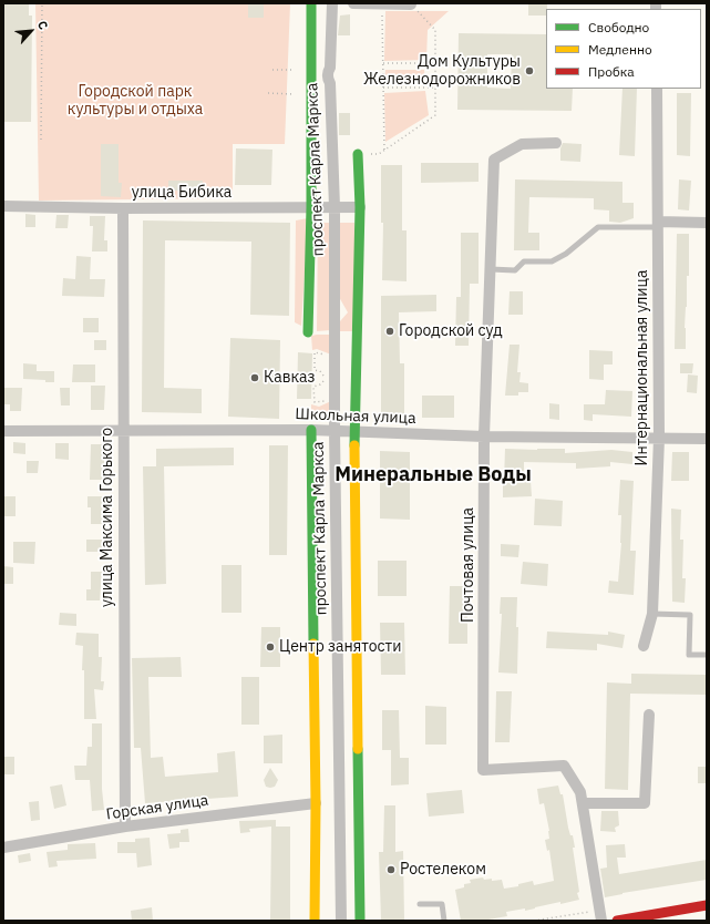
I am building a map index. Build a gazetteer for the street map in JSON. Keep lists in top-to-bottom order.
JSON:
{
  "streets": {
    "street": [
      "проспект Карла Маркса",
      "улица Бибика",
      "Интернациональная улица",
      "Школьная улица",
      "улица Максима Горького",
      "Почтовая улица",
      "Горская улица"
    ]
  },
  "crossings": [
    ["проспект Карла Маркса", "улица Бибика"],
    ["проспект Карла Маркса", "Школьная улица"],
    ["проспект Карла Маркса", "Горская улица"],
    ["улица Бибика", "улица Максима Горького"],
    ["Интернациональная улица", "Школьная улица"],
    ["Школьная улица", "улица Максима Горького"],
    ["Школьная улица", "Почтовая улица"],
    ["улица Максима Горького", "Горская улица"]
  ],
  "districts": ["Минеральные Воды"],
  "parks": ["Городской парк культуры и отдыха"],
  "places": [
    "Дом Культуры Железнодорожников",
    "Городской суд",
    "Кавказ",
    "Центр занятости",
    "Ростелеком"
  ],
  "legend": ["Свободно", "Медленно", "Пробка"],
  "north": "top right"
}
